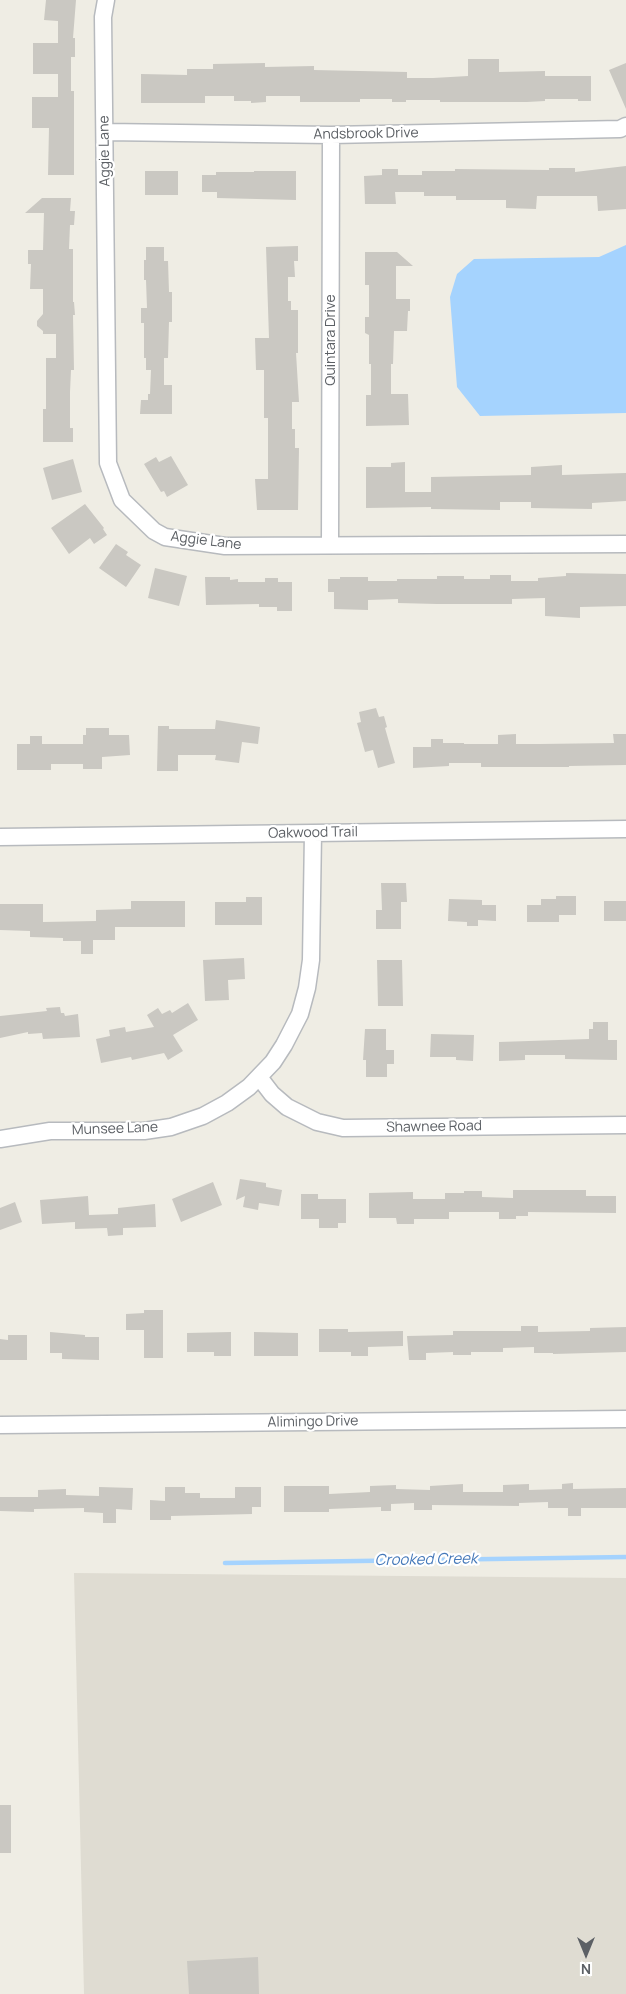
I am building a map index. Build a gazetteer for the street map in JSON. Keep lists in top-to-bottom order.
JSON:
{
  "streets": {
    "street": [
      "Andsbrook Drive",
      "Aggie Lane",
      "Quintara Drive",
      "Oakwood Trail",
      "Shawnee Road",
      "Munsee Lane",
      "Alimingo Drive"
    ]
  },
  "crossings": [
    ["Andsbrook Drive", "Aggie Lane"],
    ["Andsbrook Drive", "Quintara Drive"],
    ["Aggie Lane", "Quintara Drive"],
    ["Oakwood Trail", "Munsee Lane"],
    ["Shawnee Road", "Munsee Lane"]
  ],
  "water": ["Crooked Creek"],
  "north": "bottom"
}
